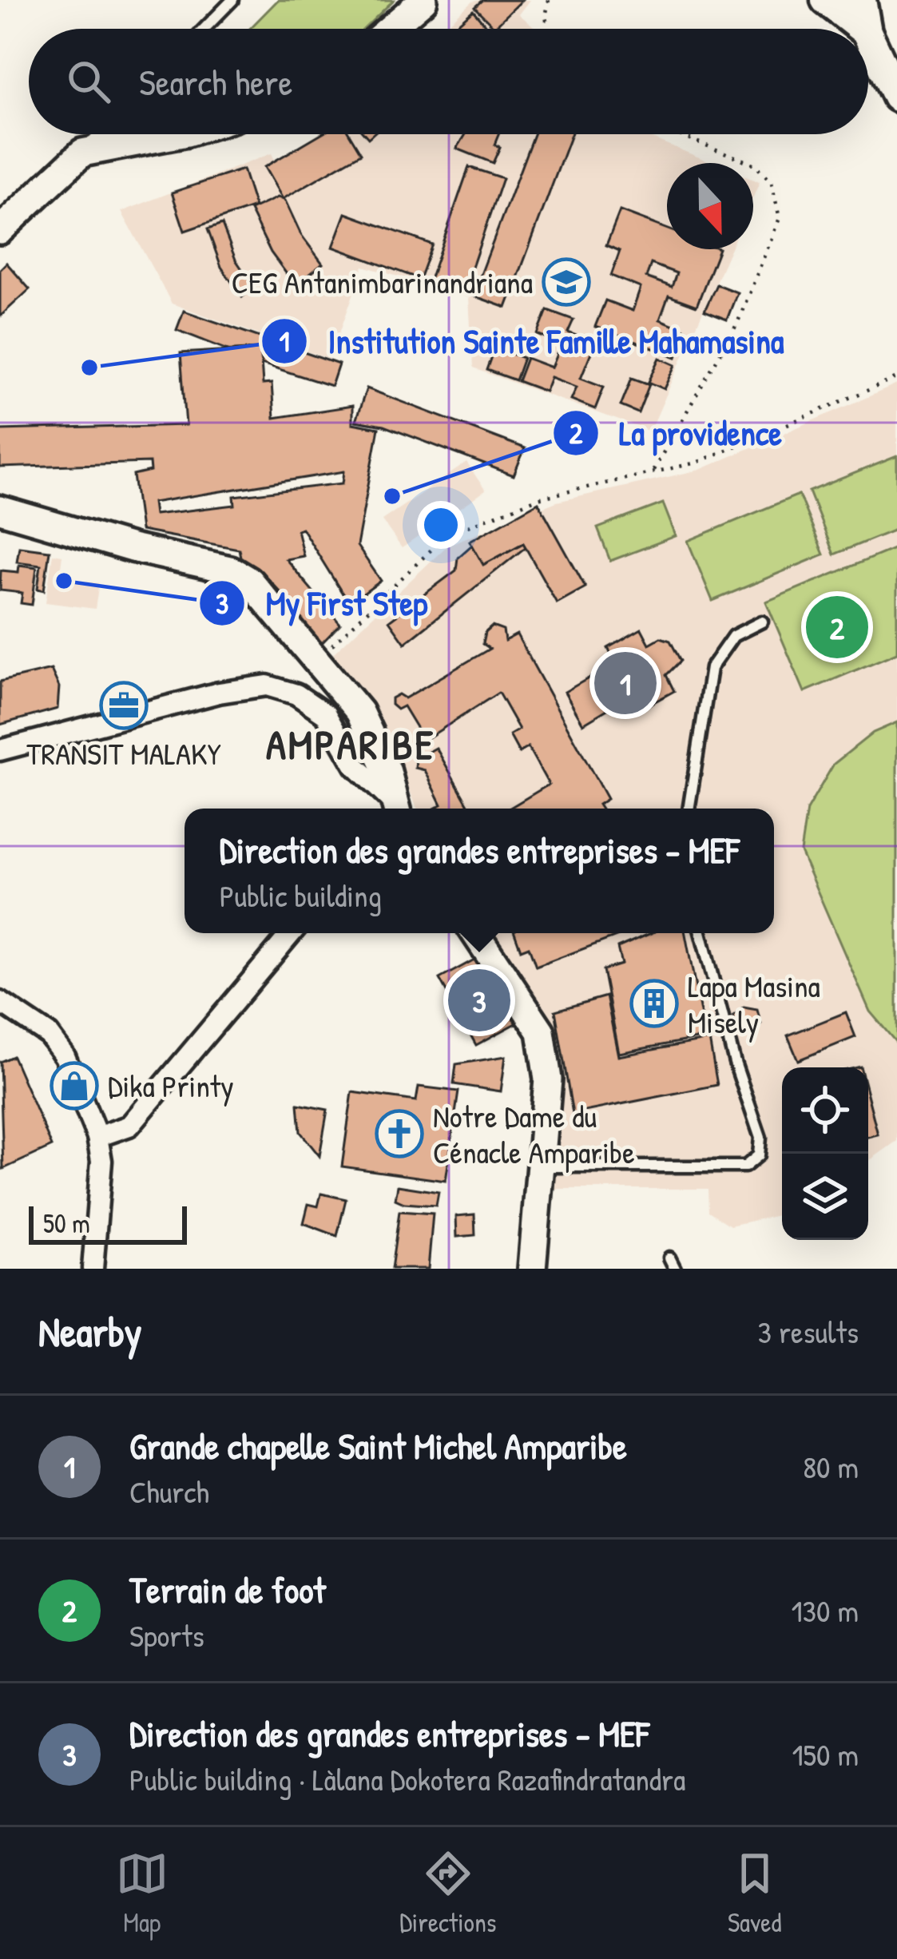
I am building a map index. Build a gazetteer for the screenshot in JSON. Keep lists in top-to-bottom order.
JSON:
{
  "districts": ["AMPARIBE"],
  "places": {
    "school or university": ["CEG Antanimbarinandriana"],
    "other": ["Institution Sainte Famille Mahamasina", "La providence", "My First Step"],
    "office": ["TRANSIT MALAKY"],
    "building": ["Lapa Masina Misely"],
    "shop": ["Dika Printy"],
    "church": ["Notre Dame du Cénacle Amparibe"]
  },
  "scale_bar": "50 m",
  "north": "bottom",
  "page": {
    "search": "Search here",
    "pins": ["2", "1", "3"],
    "popup": ["Direction des grandes entreprises - MEF", "Public building"],
    "scale": "50 m",
    "heading": ["Nearby", "3 results"],
    "list": [
      {
        "mark": "1",
        "name": "Grande chapelle Saint Michel Amparibe",
        "note": "Church",
        "value": "80 m"
      },
      {
        "mark": "2",
        "name": "Terrain de foot",
        "note": "Sports",
        "value": "130 m"
      },
      {
        "mark": "3",
        "name": "Direction des grandes entreprises - MEF",
        "note": "Public building · Làlana Dokotera Razafindratandra",
        "value": "150 m"
      }
    ],
    "nav": ["Map", "Directions", "Saved"]
  }
}
